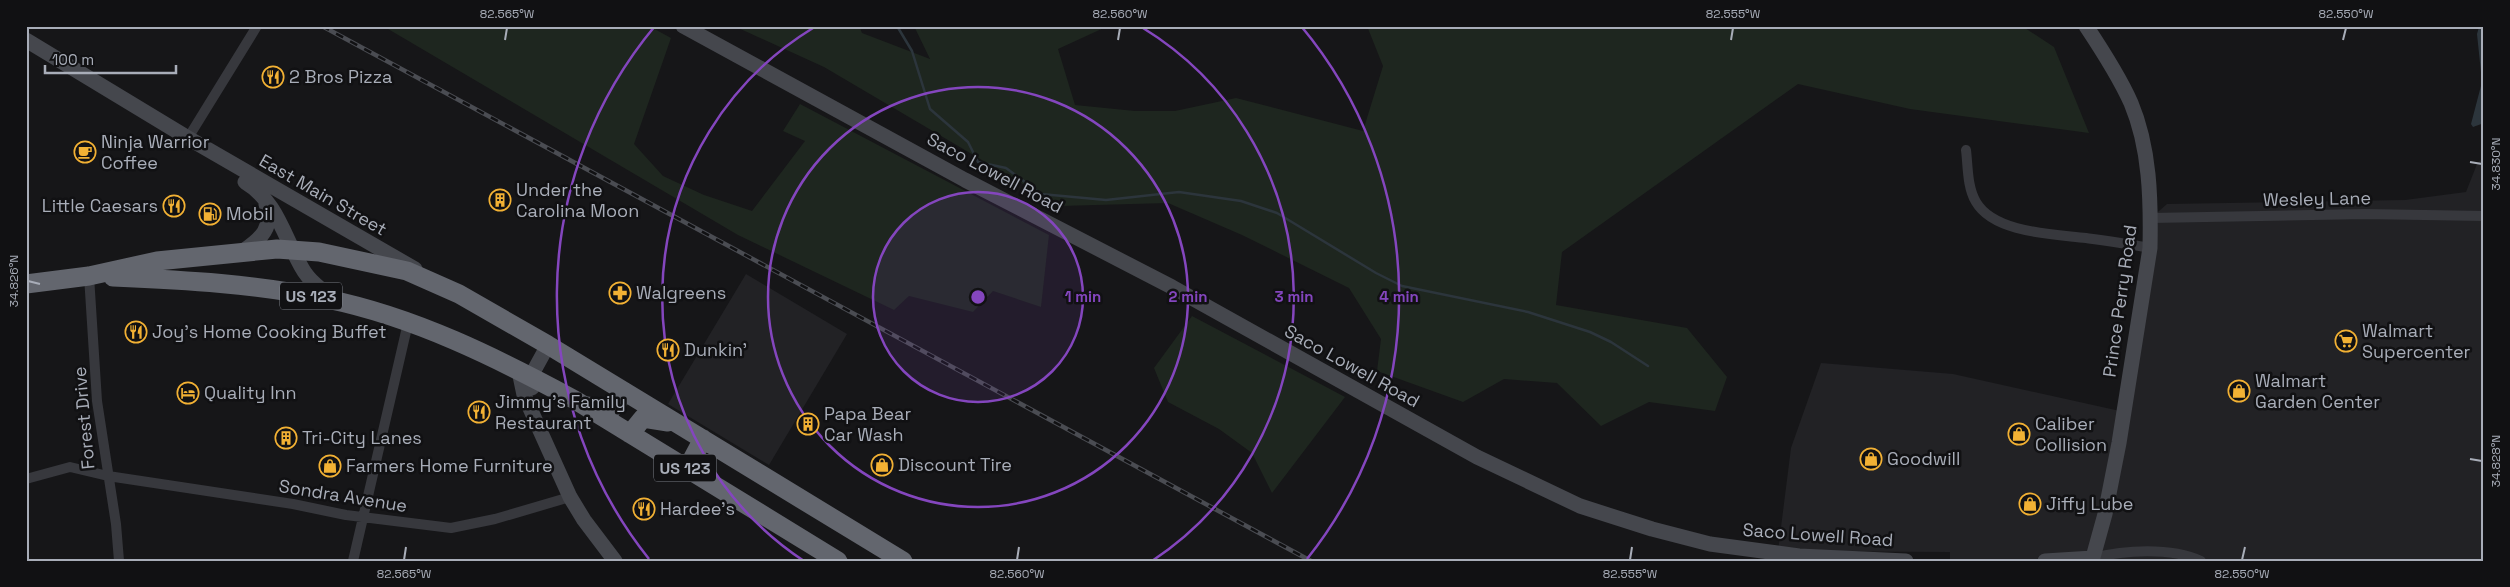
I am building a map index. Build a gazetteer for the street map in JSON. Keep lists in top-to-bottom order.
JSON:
{
  "streets": {
    "highway": ["US 123"],
    "street": [
      "Saco Lowell Road",
      "East Main Street",
      "Wesley Lane",
      "Prince Perry Road",
      "Forest Drive",
      "Sondra Avenue"
    ]
  },
  "crossings": [
    ["East Main Street", "US 123"],
    ["Wesley Lane", "Prince Perry Road"],
    ["US 123", "Forest Drive"],
    ["Forest Drive", "Sondra Avenue"]
  ],
  "places": {
    "restaurant": [
      "2 Bros Pizza",
      "Little Caesars",
      "Joy's Home Cooking Buffet",
      "Dunkin'",
      "Jimmy's Family Restaurant",
      "Hardee's"
    ],
    "cafe": ["Ninja Warrior Coffee"],
    "building": ["Under the Carolina Moon", "Papa Bear Car Wash", "Tri-City Lanes"],
    "fuel station": ["Mobil"],
    "pharmacy": ["Walgreens"],
    "supermarket": ["Walmart Supercenter"],
    "shop": [
      "Walmart Garden Center",
      "Caliber Collision",
      "Goodwill",
      "Discount Tire",
      "Farmers Home Furniture",
      "Jiffy Lube"
    ],
    "hotel": ["Quality Inn"]
  },
  "scale_bar": "100 m",
  "coordinates": [
    "82.565°W",
    "82.560°W",
    "82.555°W",
    "82.550°W",
    "34.830°N",
    "34.826°N",
    "34.828°N"
  ],
  "rings": [
    "1 min",
    "2 min",
    "3 min",
    "4 min"
  ]
}
